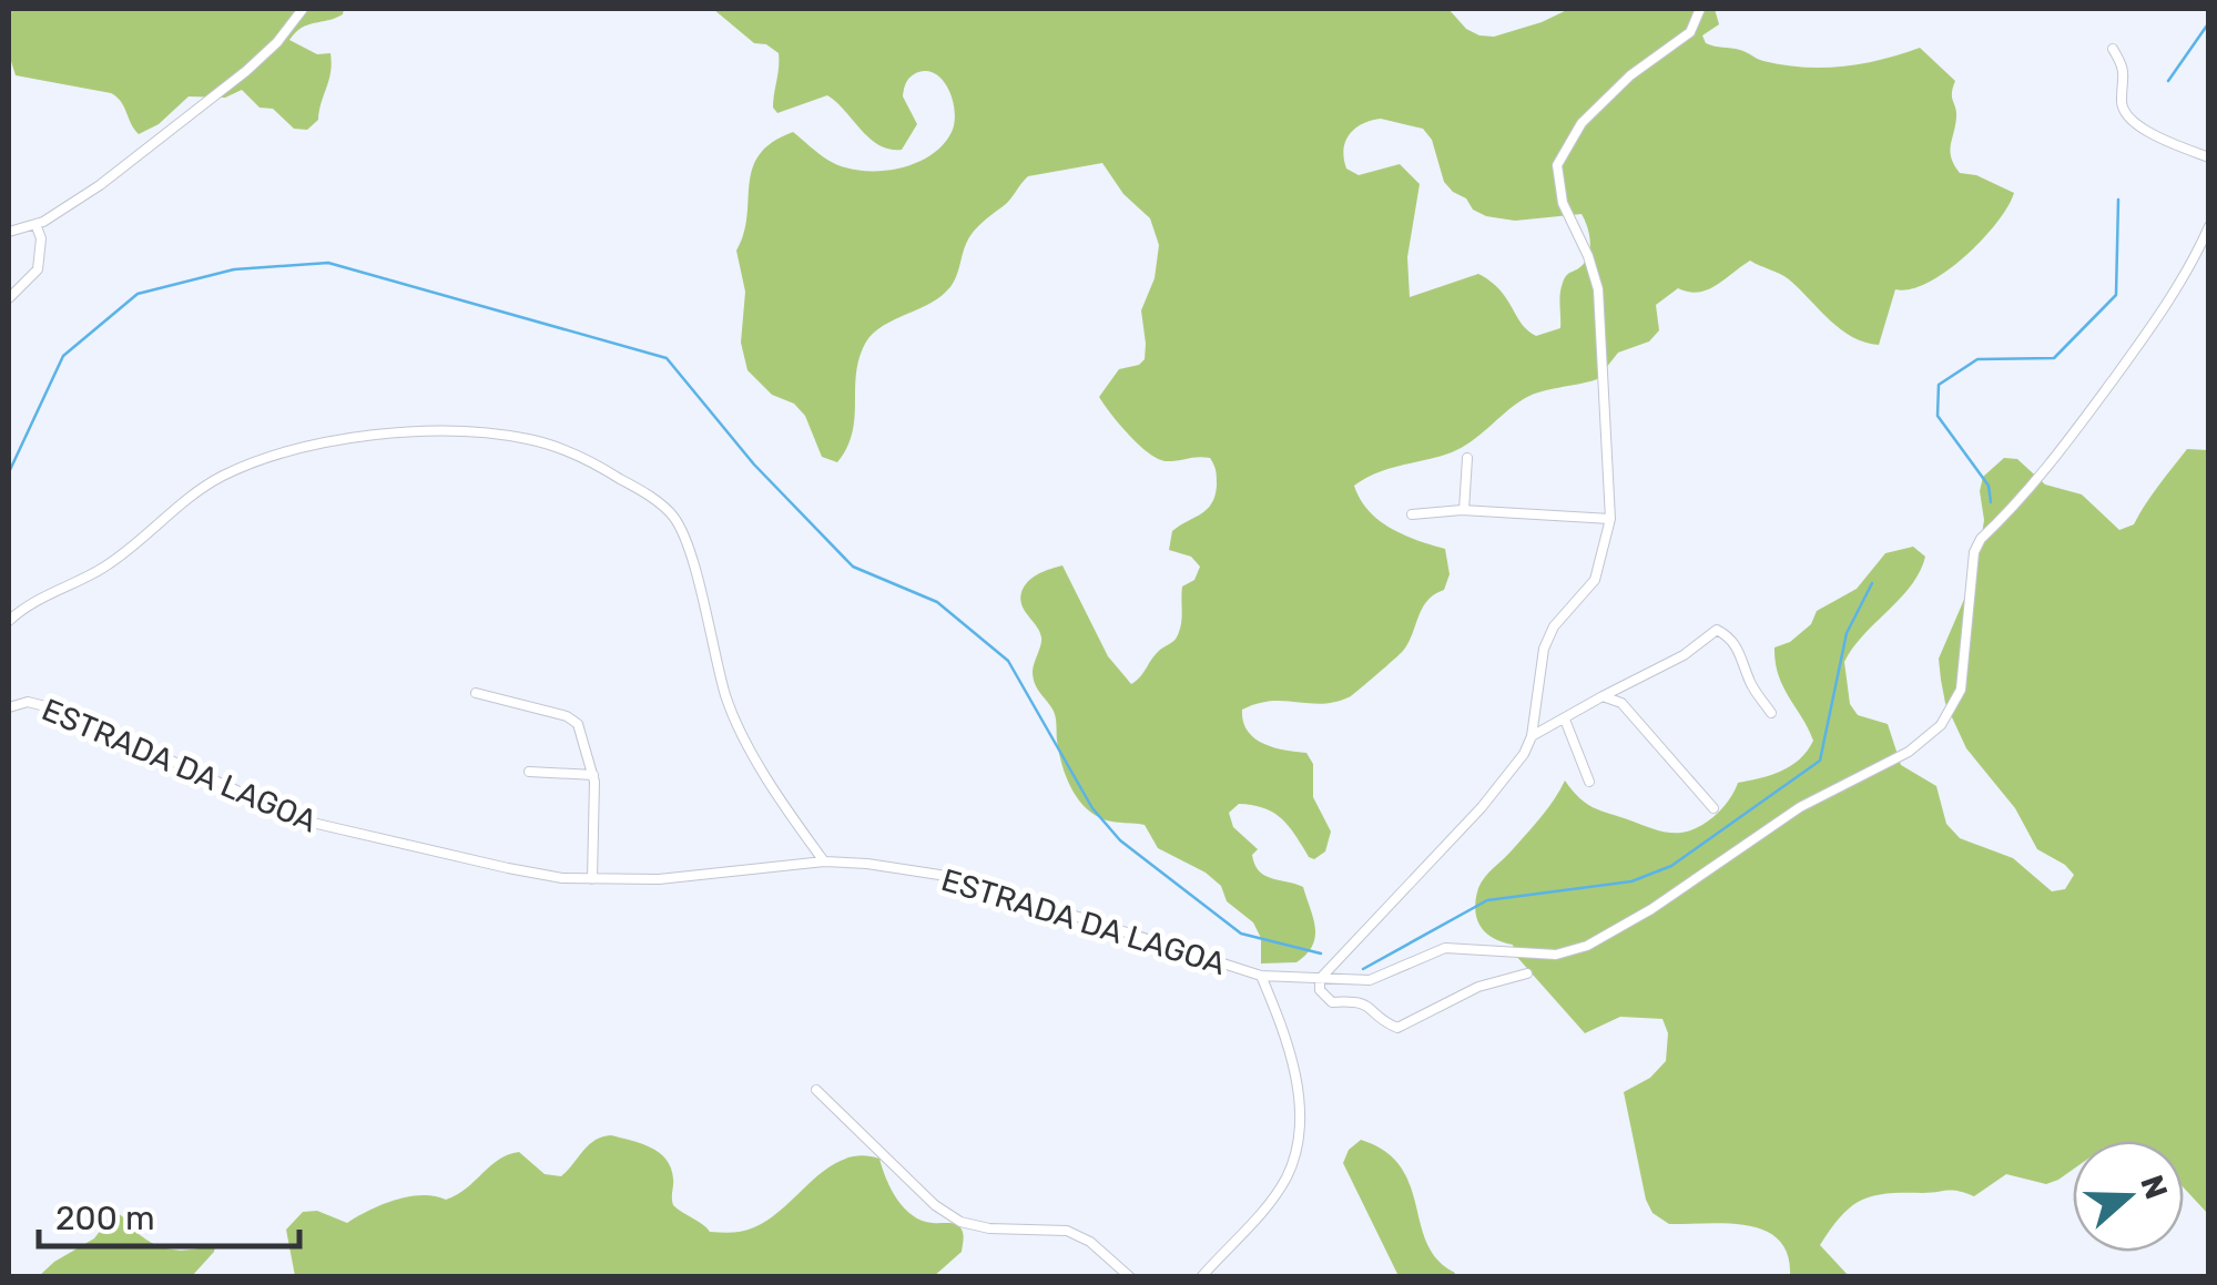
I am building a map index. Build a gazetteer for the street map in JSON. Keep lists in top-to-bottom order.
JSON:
{
  "streets": {
    "street": ["ESTRADA DA LAGOA"]
  },
  "scale_bar": "200 m",
  "north": "right"
}
